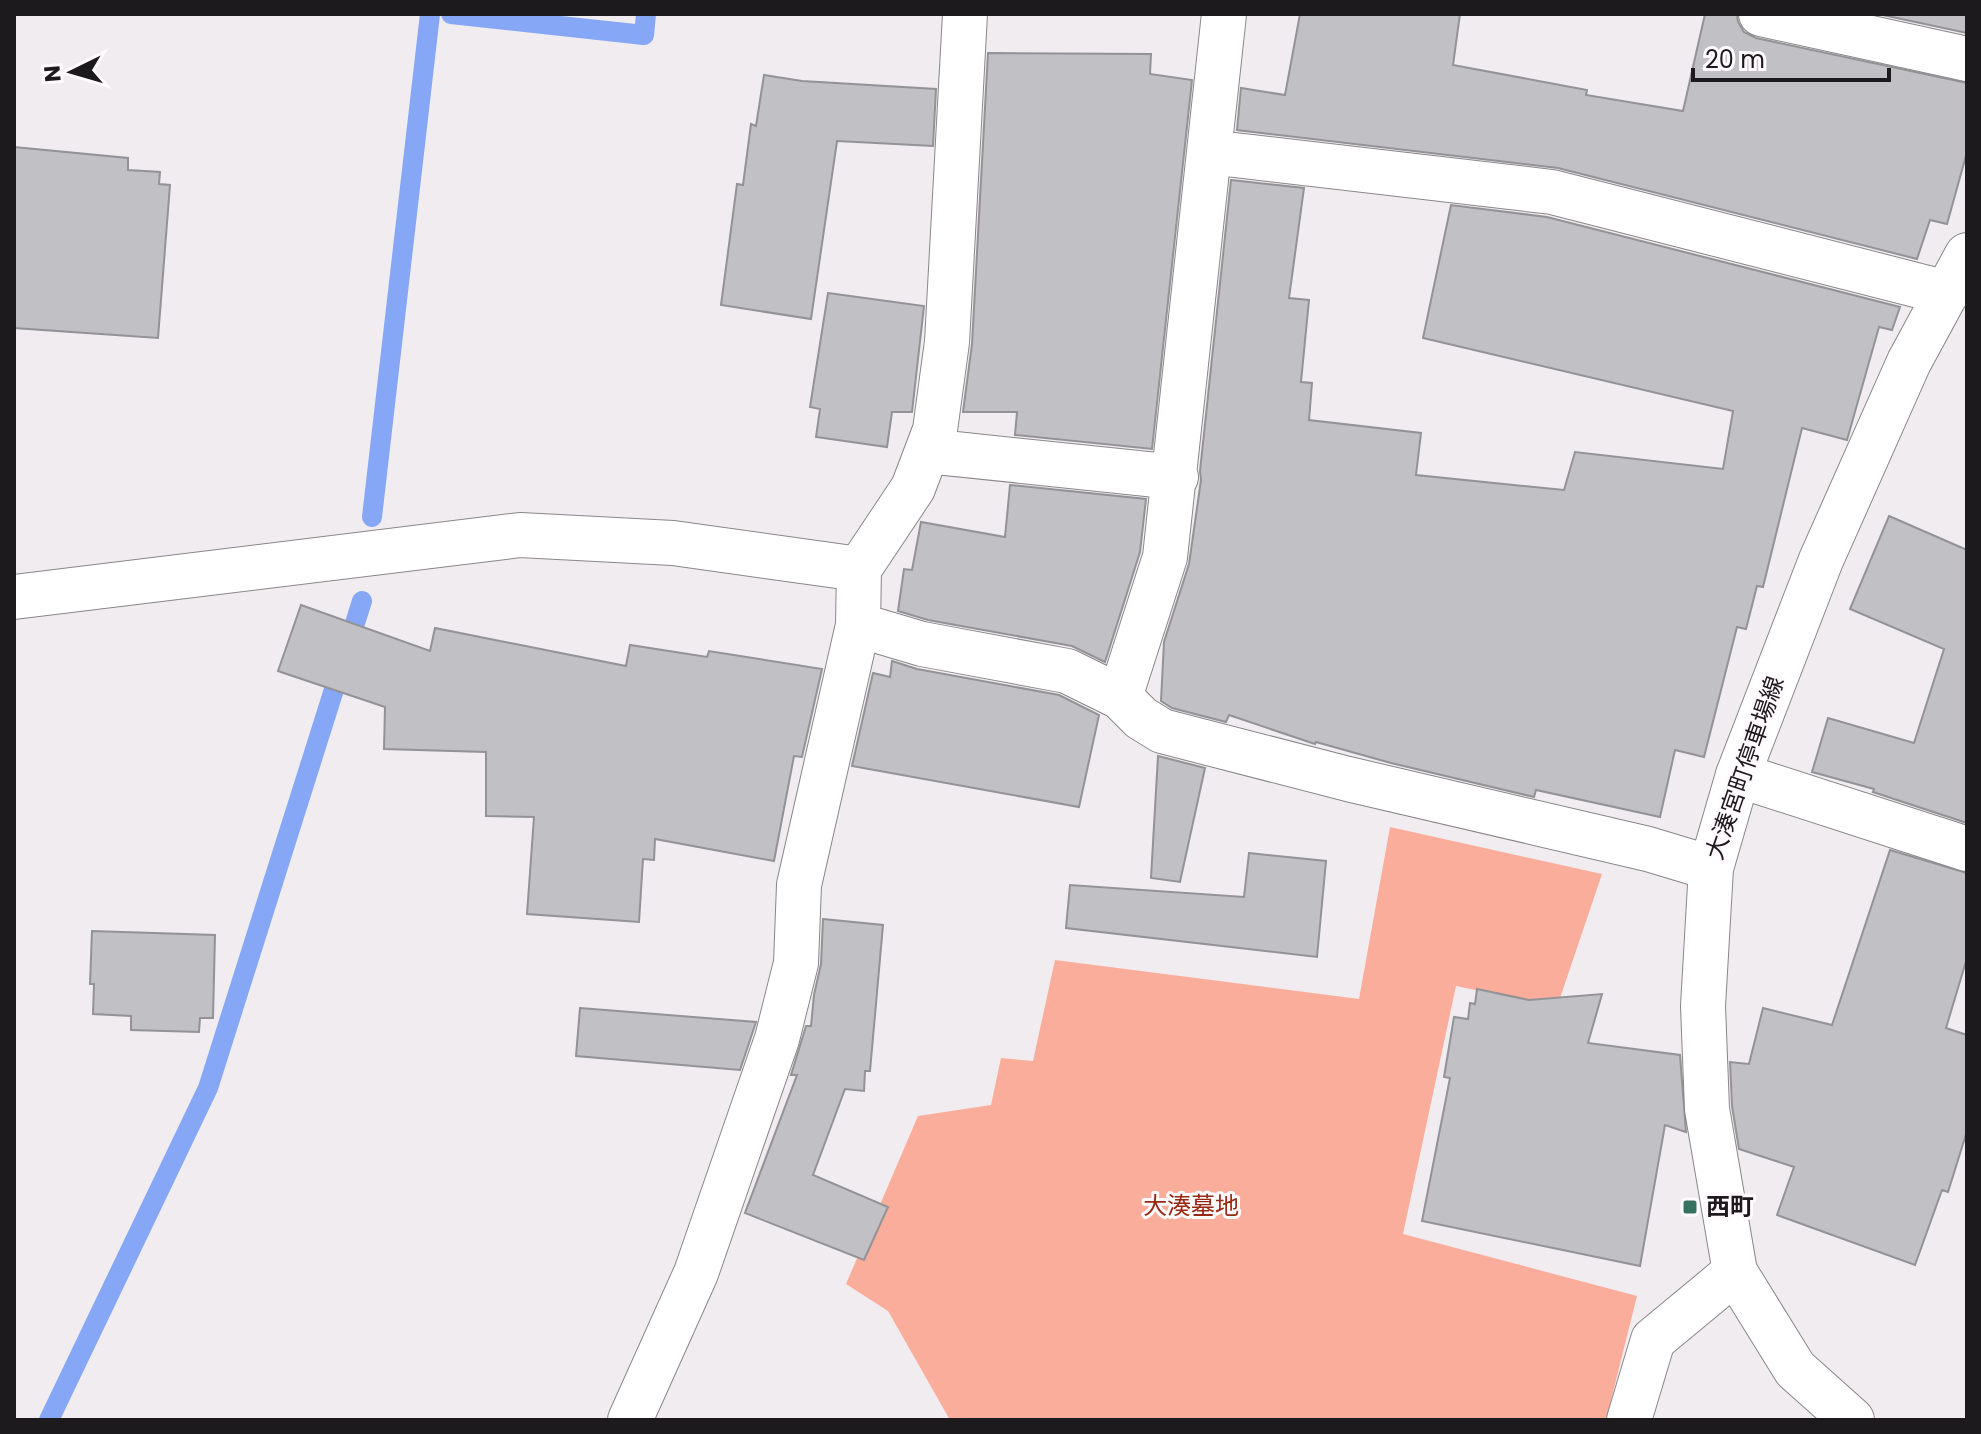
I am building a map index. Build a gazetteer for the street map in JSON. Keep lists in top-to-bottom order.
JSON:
{
  "streets": {
    "street": ["大湊宮町停車場線"]
  },
  "parks": ["大湊墓地"],
  "places": {
    "transit": ["西町"]
  },
  "scale_bar": "20 m",
  "north": "left"
}
